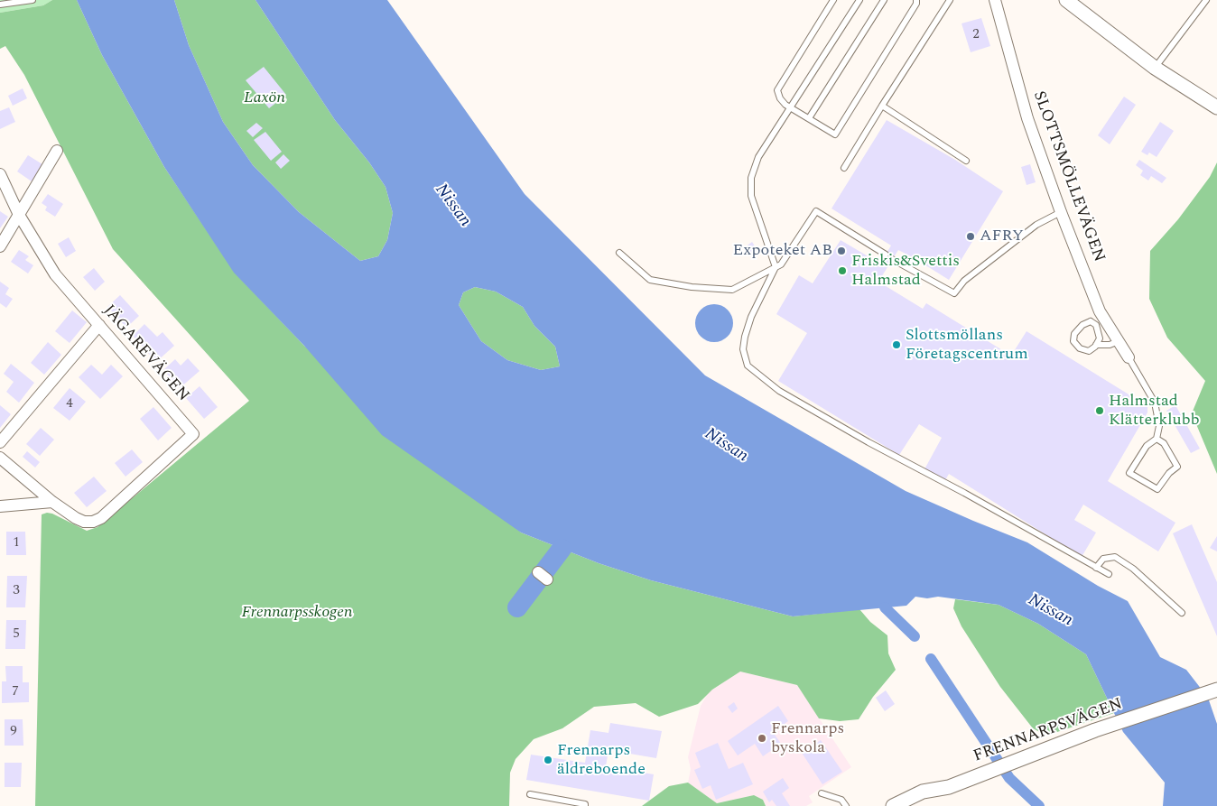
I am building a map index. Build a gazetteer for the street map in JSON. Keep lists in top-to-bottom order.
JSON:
{
  "streets": {
    "street": ["SLOTTSMÖLLEVÄGEN", "JÄGAREVÄGEN", "FRENNARPSVÄGEN"]
  },
  "water": ["Nissan"],
  "parks": ["Laxön", "Frennarpsskogen"],
  "places": [
    "AFRY",
    "Expoteket AB",
    "Friskis&Svettis Halmstad",
    "Slottsmöllans Företagscentrum",
    "Halmstad Klätterklubb",
    "Frennarps byskola",
    "Frennarps äldreboende"
  ],
  "house_numbers": [
    "2",
    "4",
    "1",
    "3",
    "5",
    "7",
    "9"
  ]
}
